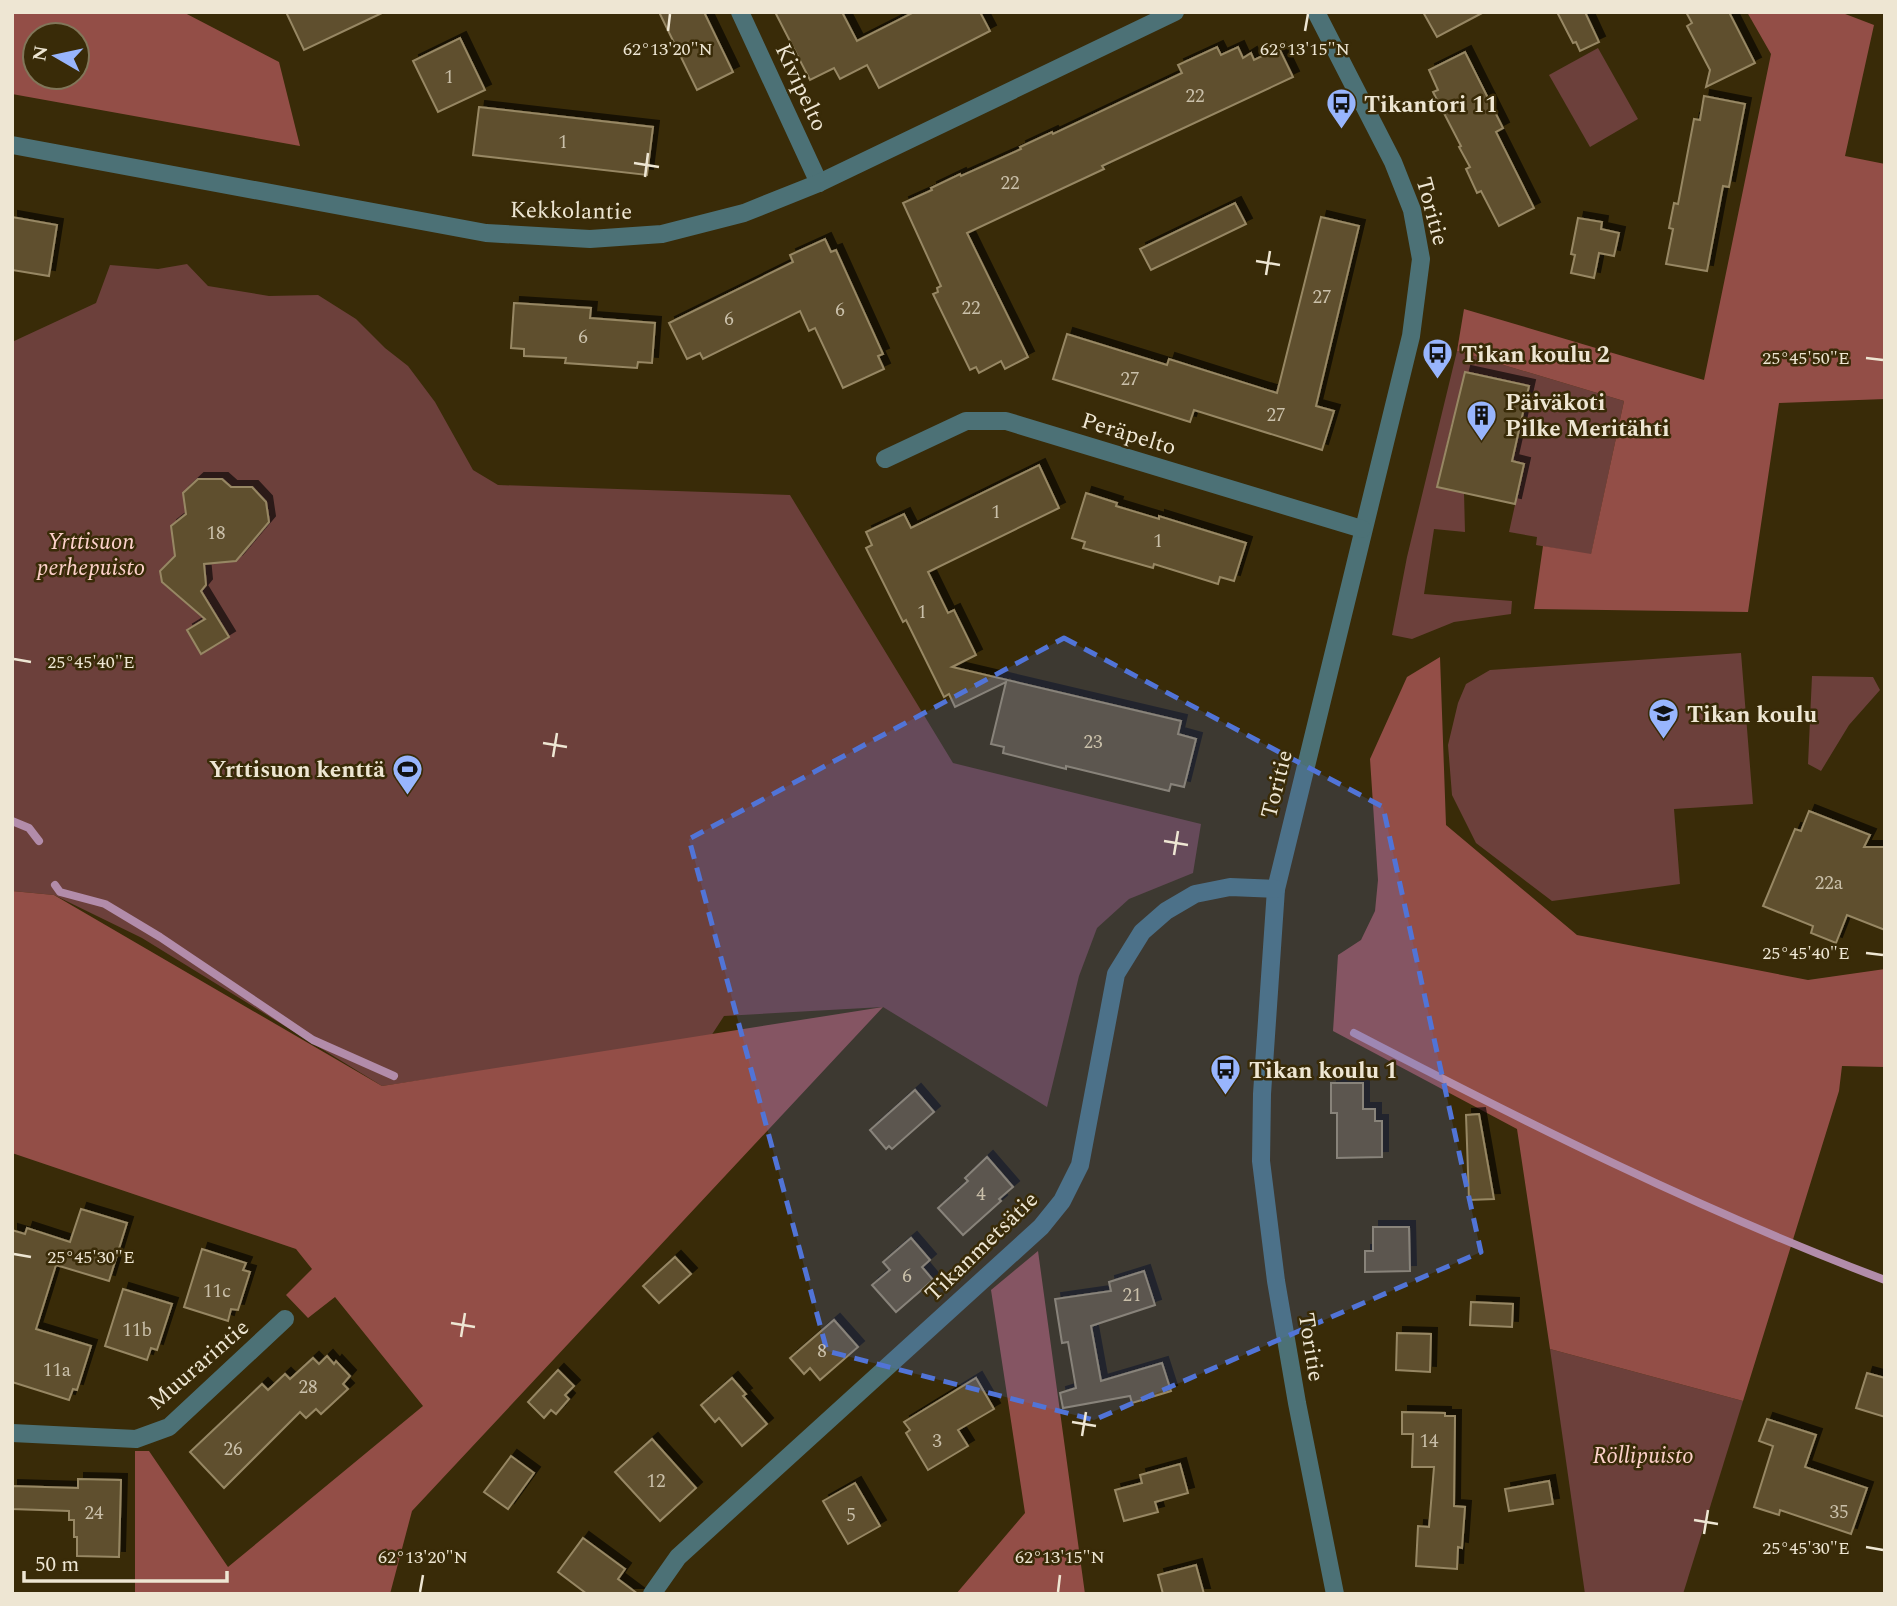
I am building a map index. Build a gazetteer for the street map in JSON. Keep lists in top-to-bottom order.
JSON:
{
  "streets": {
    "street": [
      "Kivipelto",
      "Kekkolantie",
      "Toritie",
      "Peräpelto",
      "Tikanmetsätie",
      "Muurarintie"
    ]
  },
  "crossings": [
    ["Kivipelto", "Kekkolantie"],
    ["Toritie", "Peräpelto"],
    ["Toritie", "Tikanmetsätie"]
  ],
  "parks": ["Yrttisuon perhepuisto", "Röllipuisto"],
  "places": {
    "bus stop": ["Tikantori 11", "Tikan koulu 2", "Tikan koulu 1"],
    "building": ["Päiväkoti Pilke Meritähti"],
    "school or university": ["Tikan koulu"],
    "sports": ["Yrttisuon kenttä"]
  },
  "house_numbers": [
    "1",
    "22",
    "1",
    "22",
    "27",
    "22",
    "6",
    "6",
    "6",
    "27",
    "27",
    "1",
    "18",
    "1",
    "1",
    "23",
    "22a",
    "4",
    "6",
    "11c",
    "21",
    "11b",
    "8",
    "11a",
    "28",
    "3",
    "14",
    "26",
    "12",
    "35",
    "24",
    "5"
  ],
  "scale_bar": "50 m",
  "north": "left",
  "coordinates": [
    "62°13'20\"N",
    "62°13'15\"N",
    "25°45'50\"E",
    "25°45'40\"E",
    "25°45'30\"E"
  ]
}
